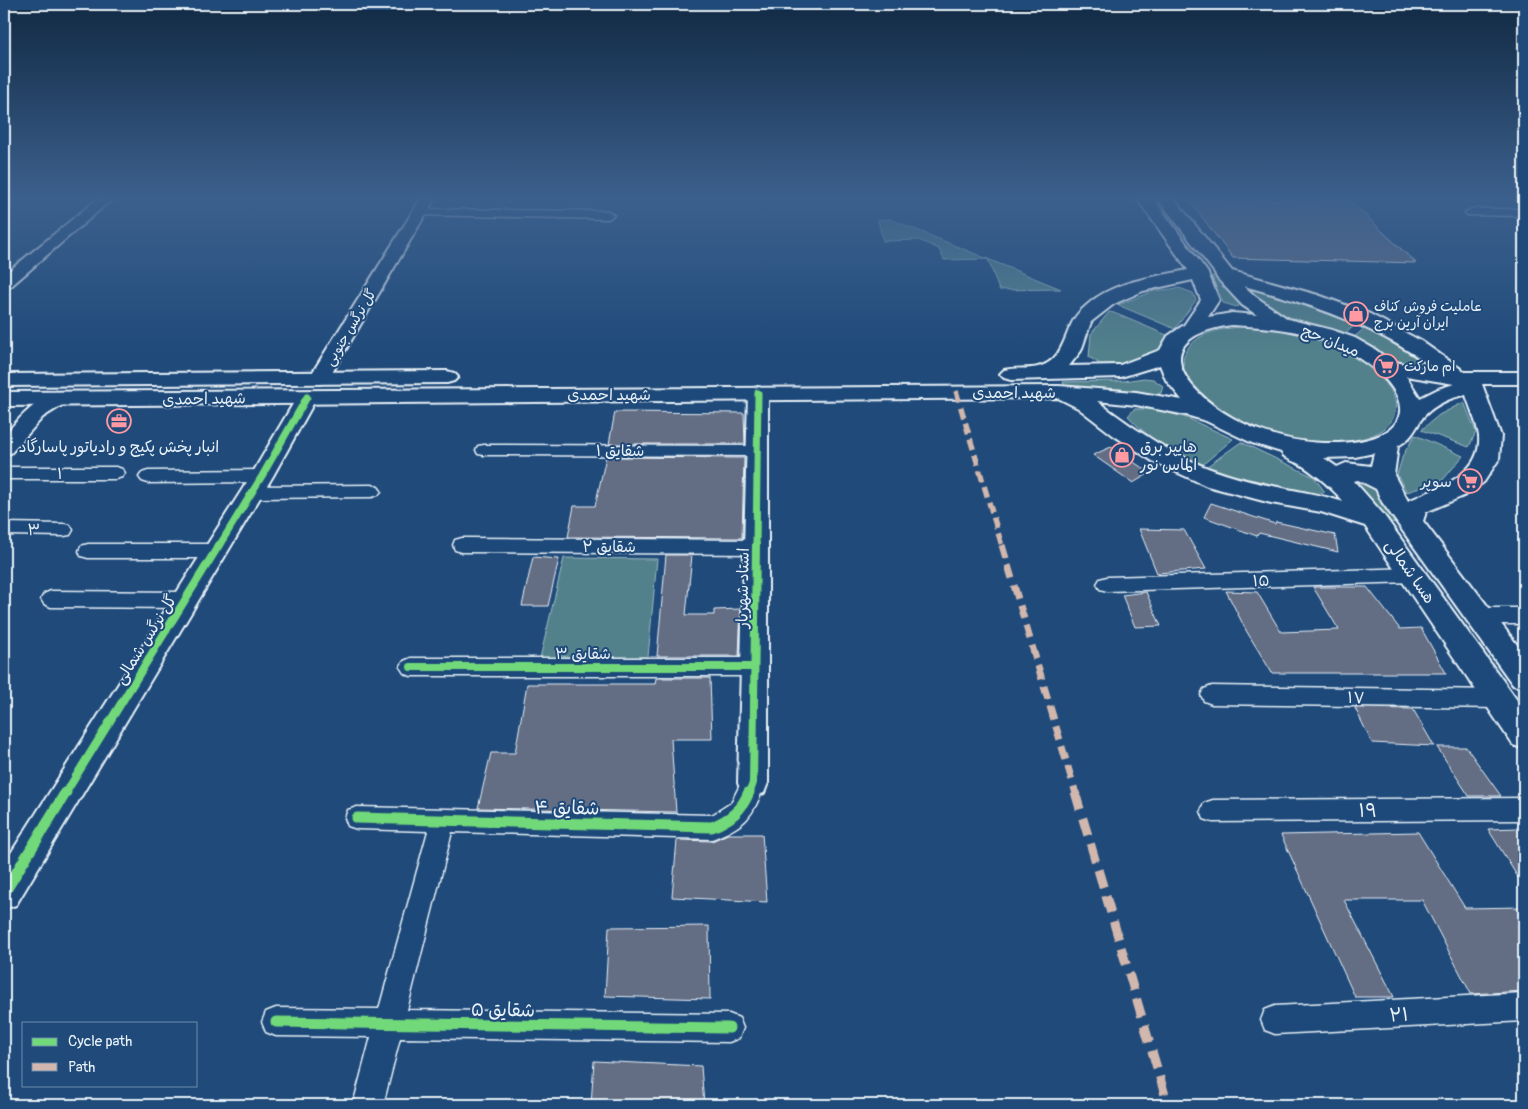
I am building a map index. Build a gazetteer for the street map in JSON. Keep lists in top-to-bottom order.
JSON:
{
  "streets": {
    "main road": ["میدان حج", "شهید احمدی", "هسا شمالی"],
    "street": [
      "گل نرگس جنوبی",
      "شقایق ۱",
      "۱",
      "۳",
      "شقایق ۲",
      "۱۵",
      "استاد شهریار",
      "گل نرگس شمالی",
      "شقایق ۳",
      "۱۷",
      "شقایق ۴",
      "۱۹",
      "شقایق ۵",
      "۲۱"
    ]
  },
  "crossings": [
    ["گل نرگس جنوبی", "شهید احمدی"],
    ["گل نرگس جنوبی", "گل نرگس شمالی"],
    ["میدان حج", "شهید احمدی"],
    ["شهید احمدی", "استاد شهریار"],
    ["شهید احمدی", "گل نرگس شمالی"],
    ["شقایق ۱", "استاد شهریار"],
    ["شقایق ۲", "استاد شهریار"],
    ["هسا شمالی", "۱۵"],
    ["هسا شمالی", "۱۷"],
    ["استاد شهریار", "شقایق ۳"],
    ["استاد شهریار", "شقایق ۴"]
  ],
  "places": {
    "shop": ["عاملیت فروش کناف ایران آرین برج", "هایپر برق الماس نور"],
    "supermarket": ["ام مارکت", "سوپر"],
    "office": ["انبار پخش پکیج و رادیاتور پاسارگاد"]
  },
  "legend": ["Cycle path", "Path"]
}
